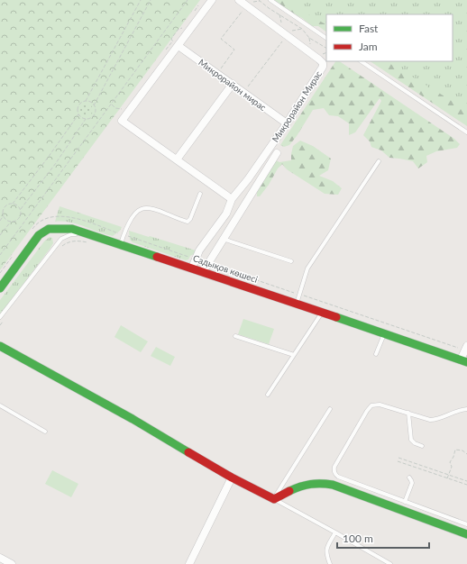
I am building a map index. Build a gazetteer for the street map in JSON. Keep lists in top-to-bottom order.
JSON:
{
  "streets": {
    "street": ["Микрорайон мирас", "Микрорайон Мирас", "Садықов көшесі"]
  },
  "crossings": [
    ["Микрорайон мирас", "Микрорайон Мирас"],
    ["Микрорайон Мирас", "Садықов көшесі"]
  ],
  "legend": ["Fast", "Jam"],
  "scale_bar": "100 m"
}
